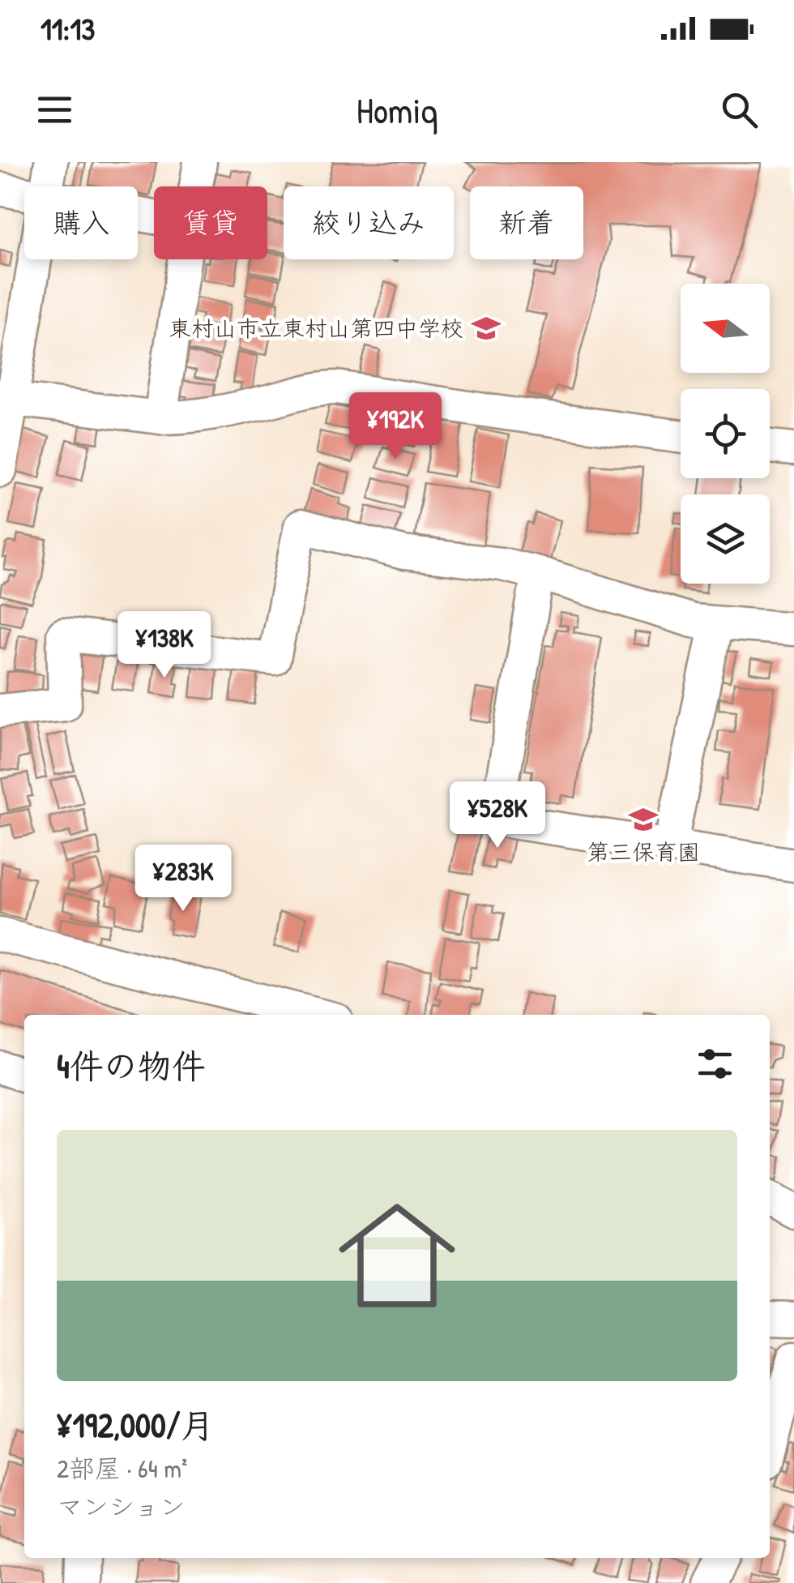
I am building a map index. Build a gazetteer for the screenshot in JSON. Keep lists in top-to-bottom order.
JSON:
{
  "places": {
    "school or university": ["東村山市立東村山第四中学校", "第三保育園"]
  },
  "north": "left",
  "page": {
    "status": "11:13",
    "header": "Homiq",
    "chip": [
      "購入",
      "賃貸",
      "絞り込み",
      "新着"
    ],
    "price": [
      "¥192K",
      "¥138K",
      "¥528K",
      "¥283K"
    ],
    "heading": "4件の物件",
    "list": [
      {
        "name": "¥192,000/月",
        "note": "2部屋 · 64 m² · マンション"
      }
    ]
  }
}
